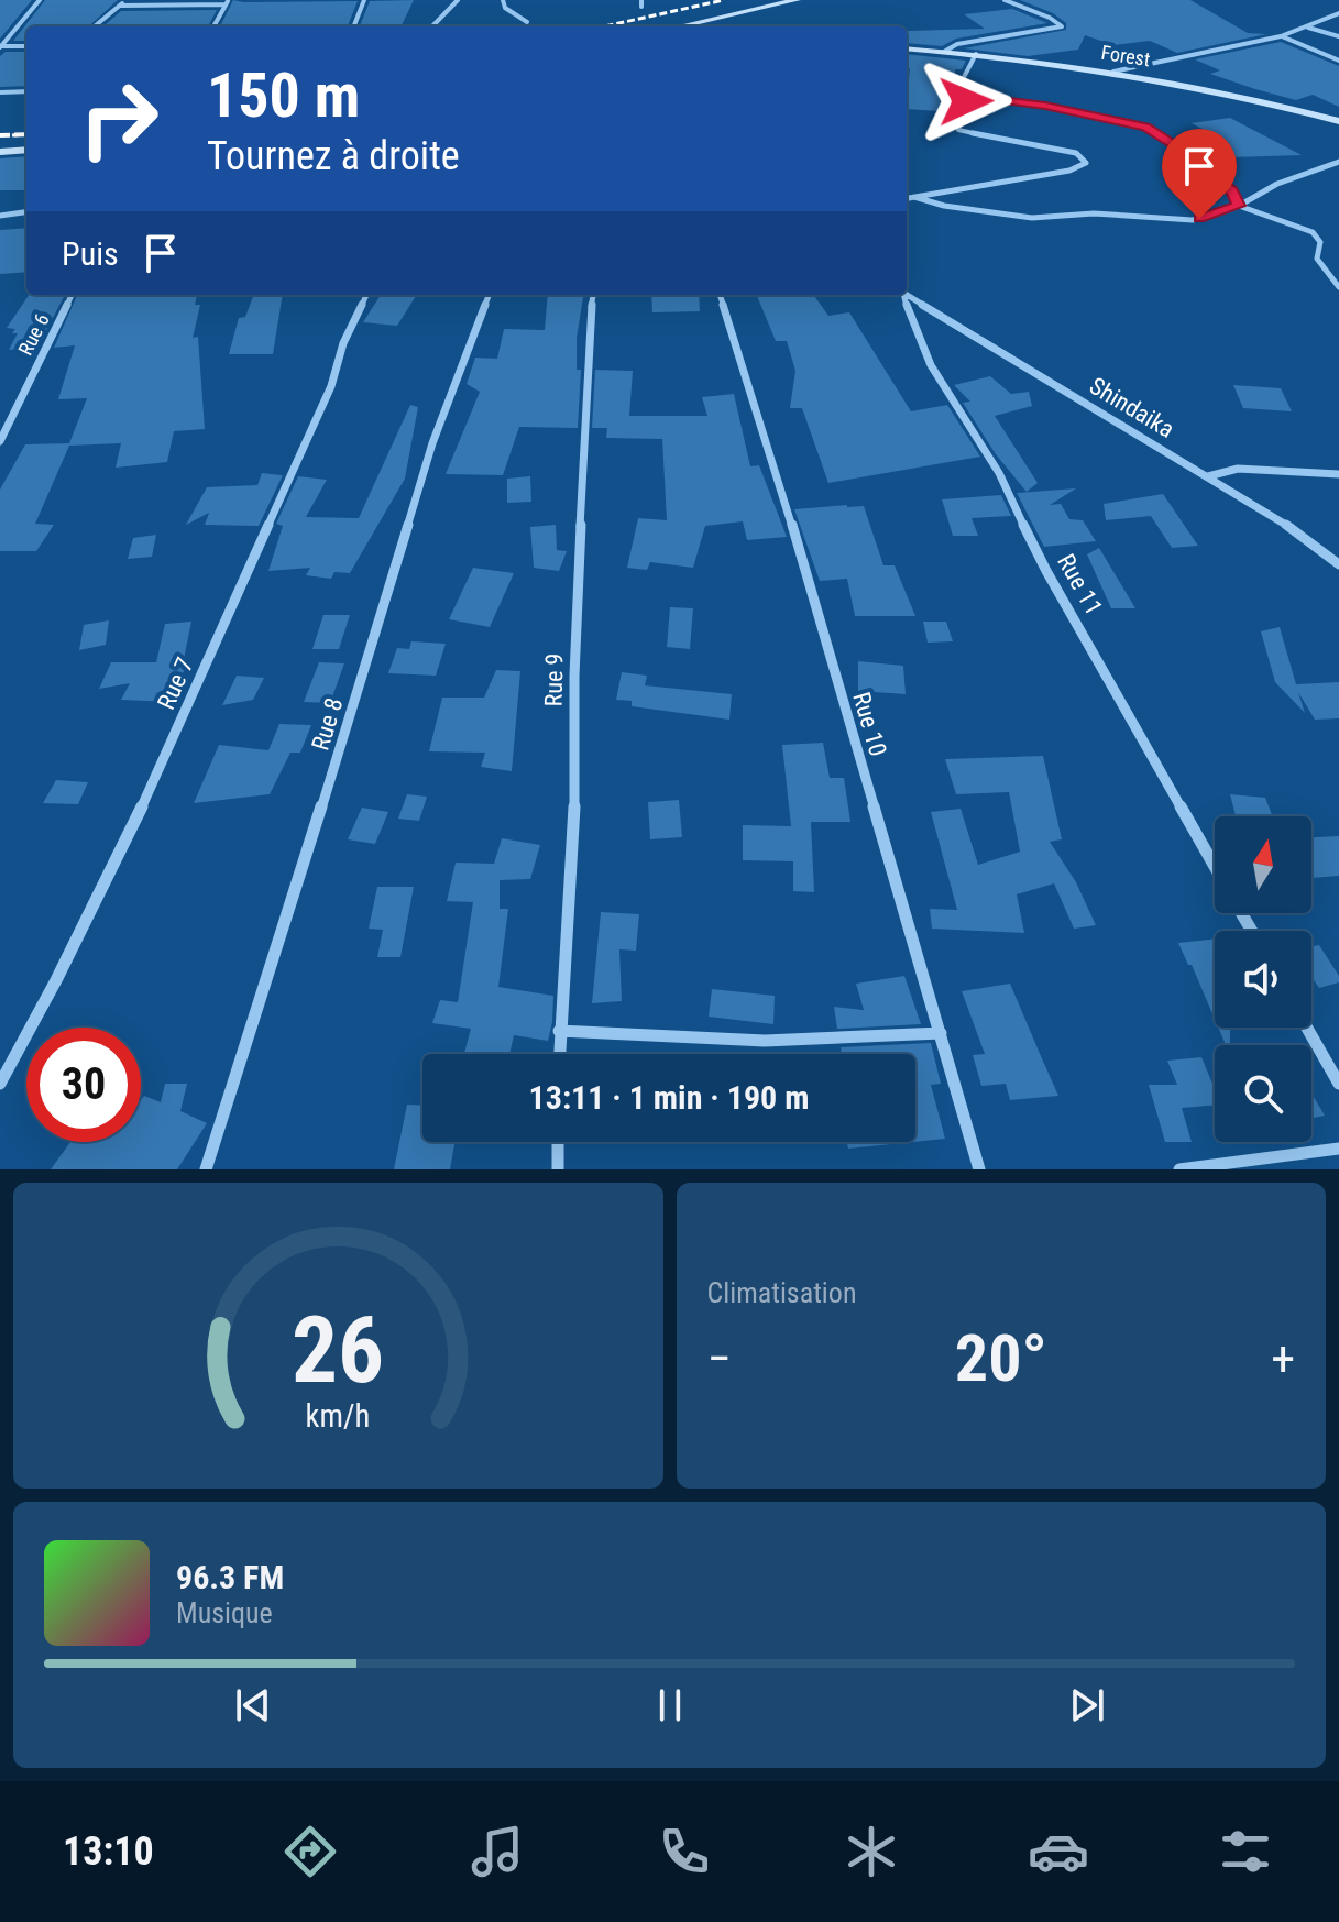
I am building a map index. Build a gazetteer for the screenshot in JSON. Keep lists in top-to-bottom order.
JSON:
{
  "streets": {
    "street": [
      "Forest",
      "Rue 6",
      "Shindaika",
      "Rue 11",
      "Rue 9",
      "Rue 7",
      "Rue 8",
      "Rue 10"
    ]
  },
  "north": "top",
  "page": {
    "turn": ["150 m", "Tournez à droite"],
    "then": "Puis",
    "limit": "30",
    "trip": "13:11 · 1 min · 190 m",
    "tile": "Climatisation",
    "heat": ["−", "20°", "+"],
    "song": ["96.3 FM", "Musique"],
    "tabs": "13:10",
    "gauge": ["26", "km/h"]
  }
}
